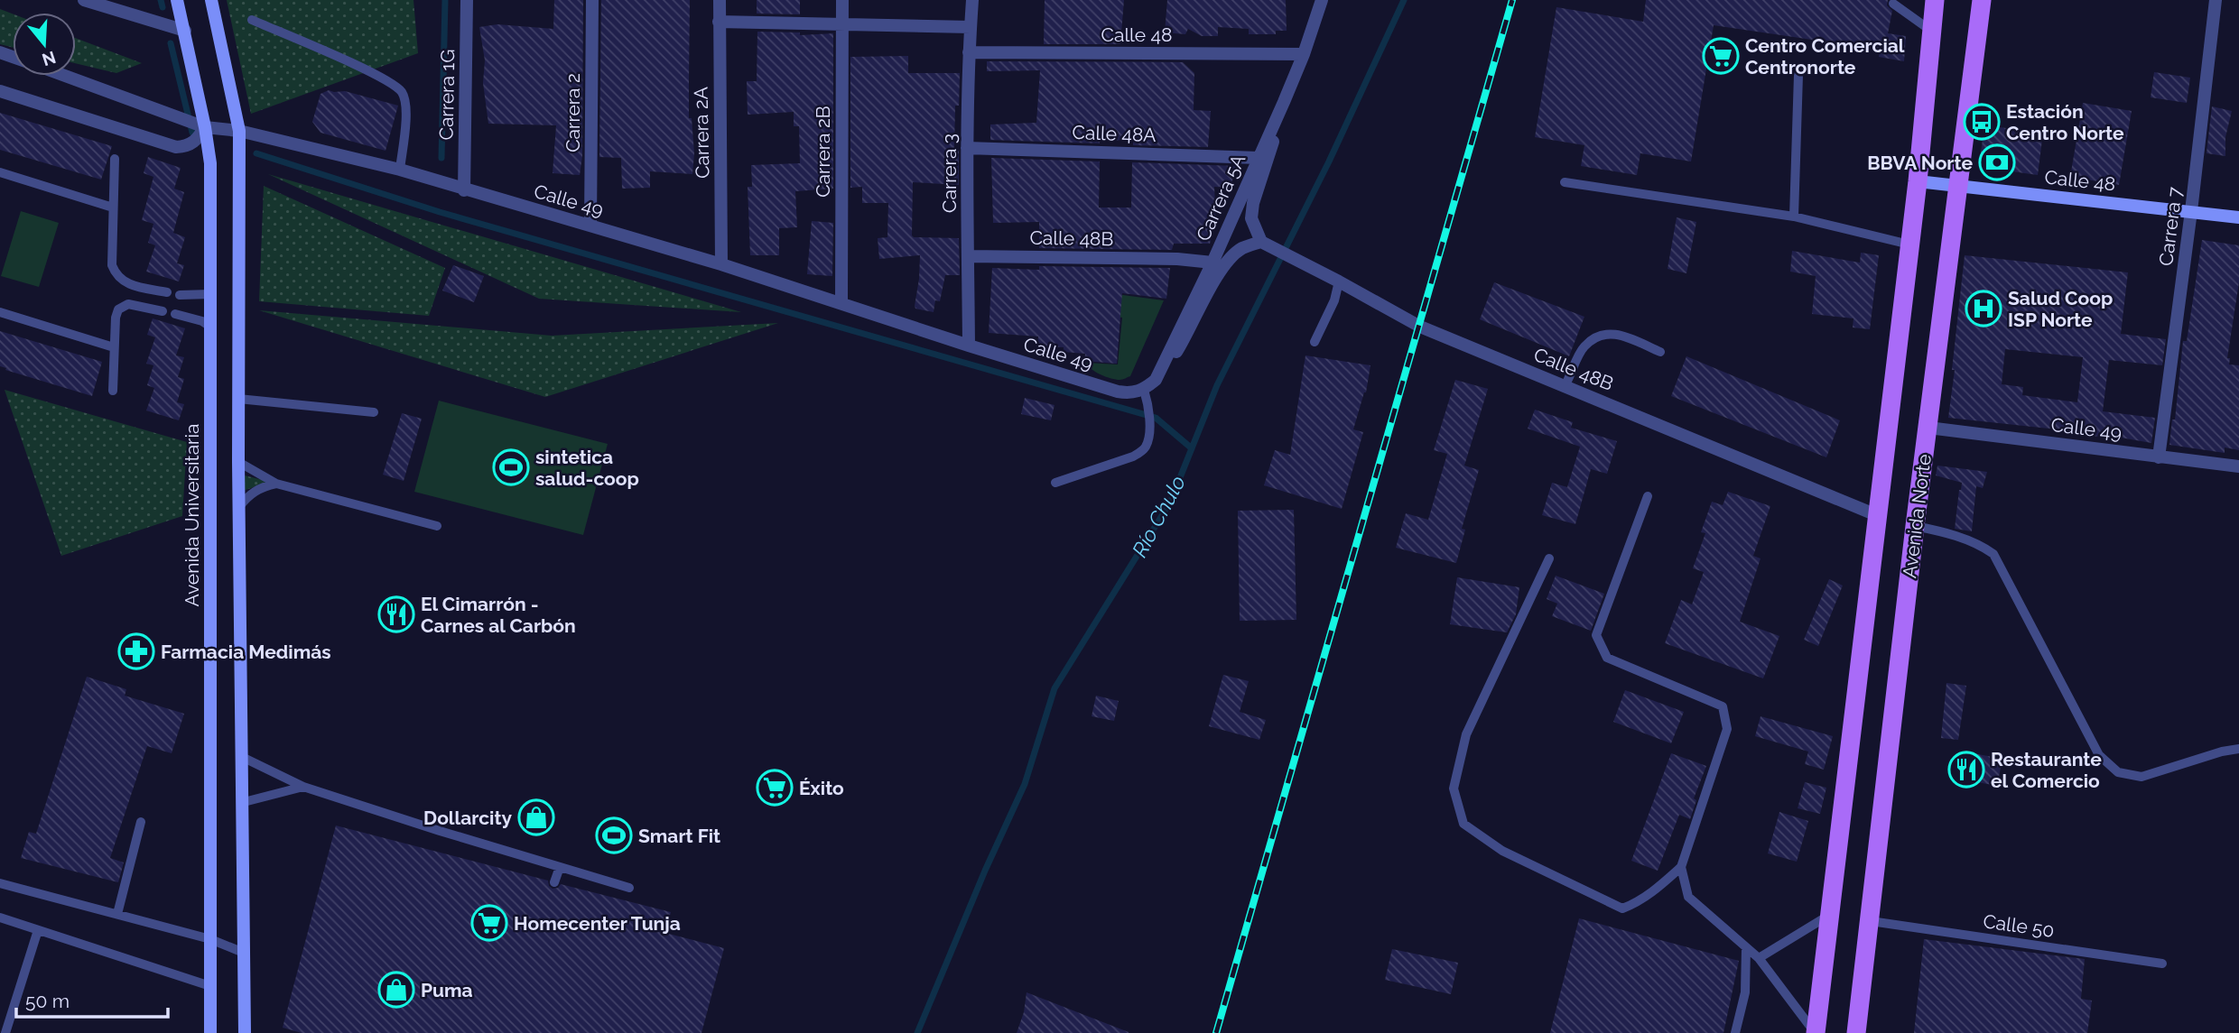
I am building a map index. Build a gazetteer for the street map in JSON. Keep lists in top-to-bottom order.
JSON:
{
  "streets": {
    "main road": ["Calle 48", "Avenida Universitaria", "Avenida Norte"],
    "street": [
      "Carrera 1G",
      "Carrera 2",
      "Carrera 2A",
      "Calle 48A",
      "Carrera 2B",
      "Carrera 3",
      "Carrera 5A",
      "Calle 49",
      "Carrera 7",
      "Calle 48B"
    ],
    "lane": ["Calle 50"]
  },
  "crossings": [
    ["Calle 48", "Carrera 3"],
    ["Calle 48", "Carrera 5A"],
    ["Calle 48", "Carrera 7"],
    ["Calle 48", "Avenida Norte"],
    ["Carrera 1G", "Calle 49"],
    ["Carrera 2", "Calle 49"],
    ["Carrera 2A", "Calle 49"],
    ["Calle 48A", "Carrera 3"],
    ["Calle 48A", "Carrera 5A"],
    ["Carrera 2B", "Calle 49"],
    ["Carrera 3", "Calle 49"],
    ["Carrera 3", "Calle 48B"],
    ["Carrera 5A", "Calle 49"],
    ["Carrera 5A", "Calle 48B"],
    ["Calle 49", "Carrera 7"],
    ["Calle 49", "Avenida Universitaria"],
    ["Calle 49", "Avenida Norte"],
    ["Calle 48B", "Avenida Norte"],
    ["Avenida Norte", "Calle 50"]
  ],
  "water": ["Río Chulo"],
  "places": {
    "supermarket": ["Centro Comercial Centronorte", "Éxito", "Homecenter Tunja"],
    "bus stop": ["Estación Centro Norte"],
    "bank": ["BBVA Norte"],
    "hospital": ["Salud Coop ISP Norte"],
    "sports": ["sintetica salud-coop", "Smart Fit"],
    "restaurant": ["El Cimarrón - Carnes al Carbón", "Restaurante el Comercio"],
    "pharmacy": ["Farmacia Medimás"],
    "shop": ["Dollarcity", "Puma"]
  },
  "scale_bar": "50 m",
  "north": "bottom"
}
